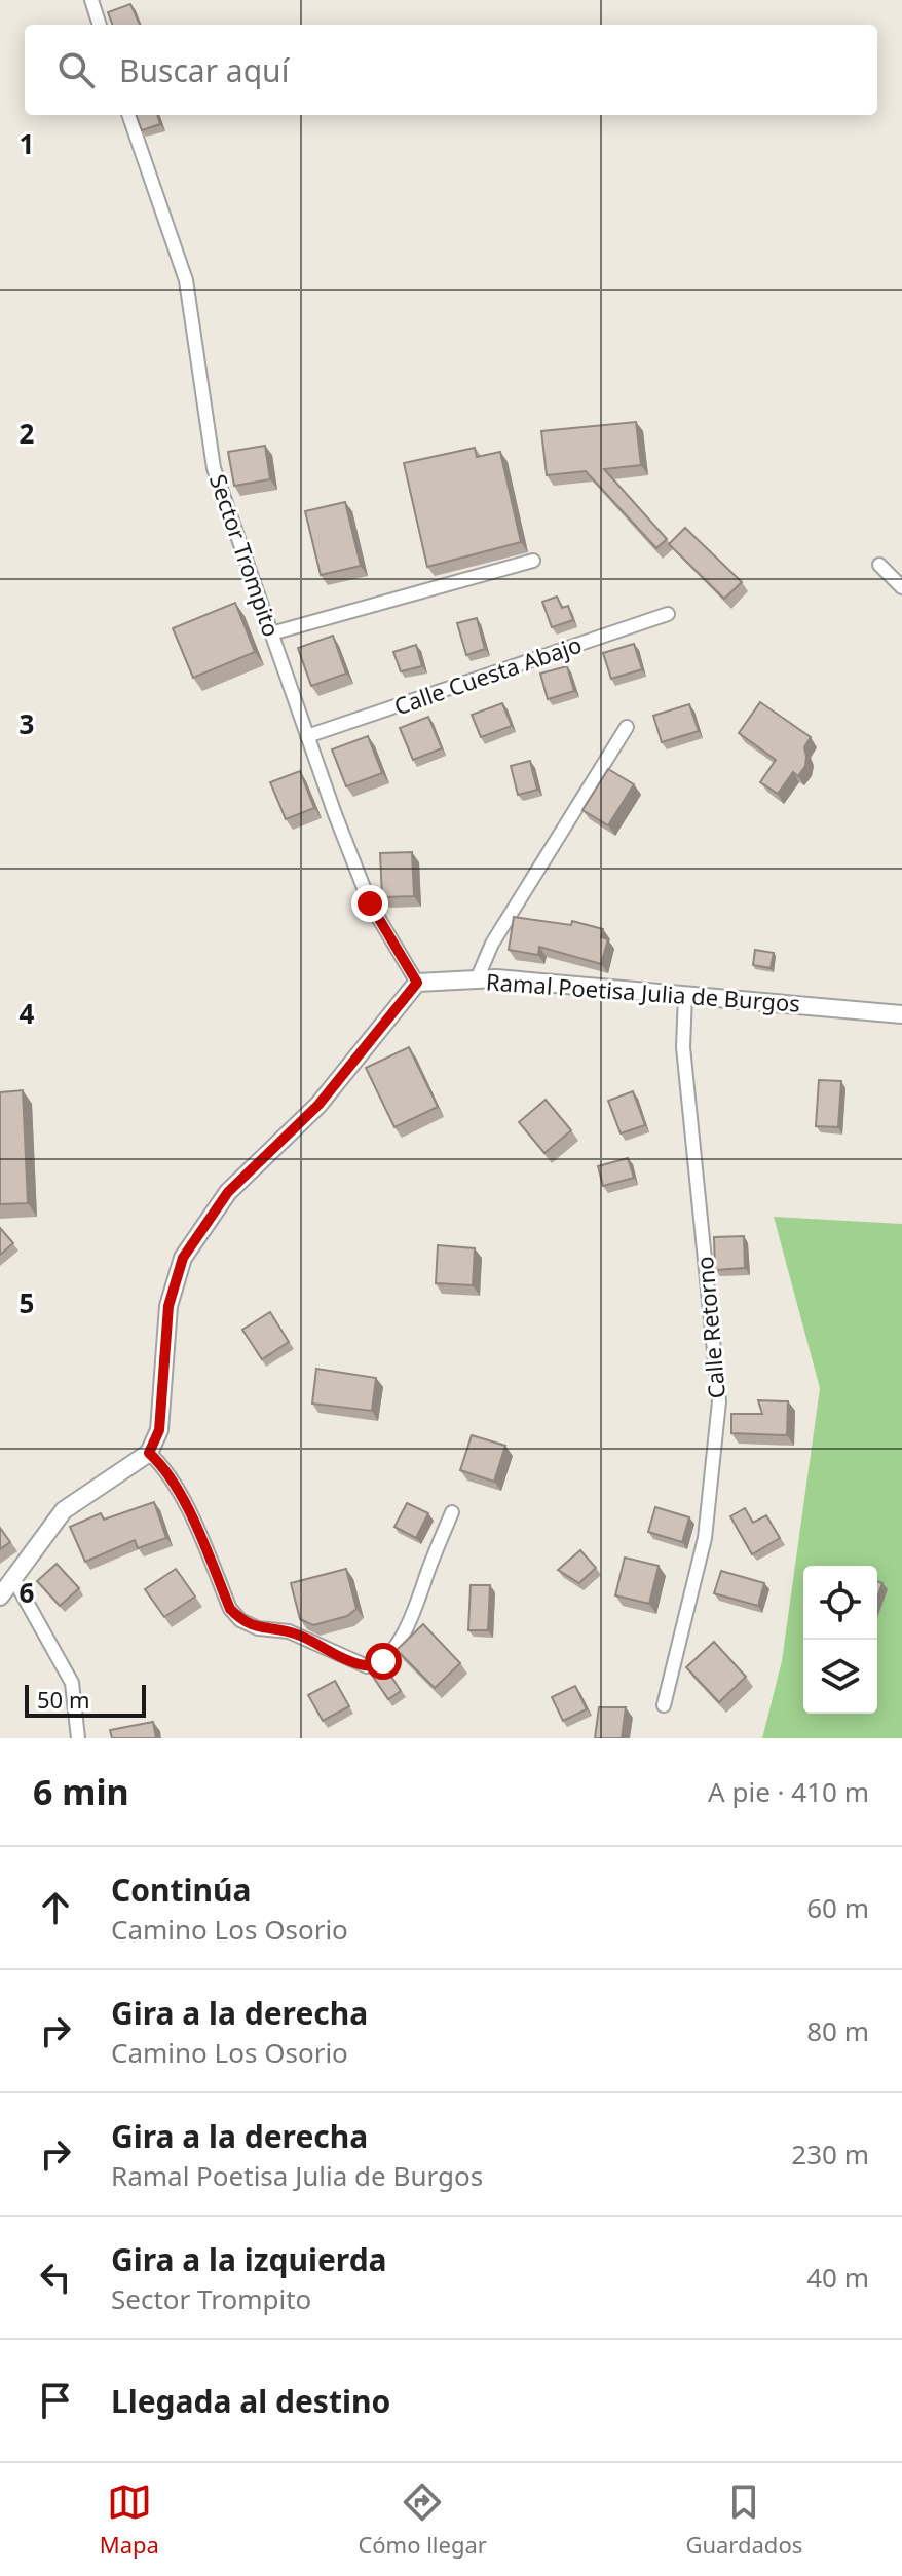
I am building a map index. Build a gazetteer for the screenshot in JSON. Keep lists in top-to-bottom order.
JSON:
{
  "streets": {
    "street": [
      "Sector Trompito",
      "Calle Cuesta Abajo",
      "Ramal Poetisa Julia de Burgos",
      "Calle Retorno"
    ]
  },
  "crossings": [
    ["Sector Trompito", "Calle Cuesta Abajo"],
    ["Sector Trompito", "Ramal Poetisa Julia de Burgos"],
    ["Ramal Poetisa Julia de Burgos", "Calle Retorno"]
  ],
  "scale_bar": "50 m",
  "page": {
    "search": "Buscar aquí",
    "scale": "50 m",
    "heading": ["6 min", "A pie · 410 m"],
    "list": [
      ["Continúa", "Camino Los Osorio", "60 m"],
      ["Gira a la derecha", "Camino Los Osorio", "80 m"],
      ["Gira a la derecha", "Ramal Poetisa Julia de Burgos", "230 m"],
      ["Gira a la izquierda", "Sector Trompito", "40 m"],
      "Llegada al destino"
    ],
    "nav": ["Mapa", "Cómo llegar", "Guardados"]
  },
  "grid": {
    "rows": [
      "1",
      "2",
      "3",
      "4",
      "5",
      "6"
    ]
  }
}
